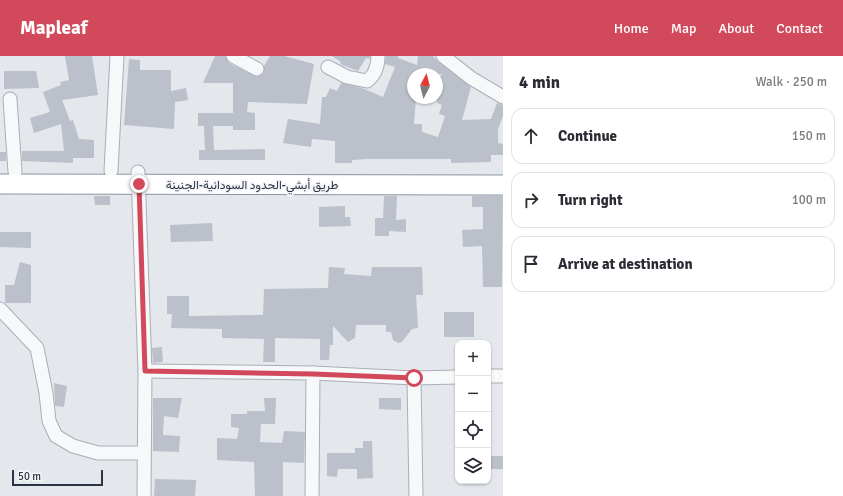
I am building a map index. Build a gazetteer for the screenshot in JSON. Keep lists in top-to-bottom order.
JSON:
{
  "streets": {
    "highway": ["طريق أبشي-الحدود السودانية-الجنينة"]
  },
  "scale_bar": "50 m",
  "north": "top",
  "page": {
    "header": "Mapleaf",
    "nav": [
      "Home",
      "Map",
      "About",
      "Contact"
    ],
    "heading": ["4 min", "Walk · 250 m"],
    "list": [
      ["Continue", "150 m"],
      ["Turn right", "100 m"],
      "Arrive at destination"
    ],
    "map_buttons": ["+", "−"],
    "scale": "50 m"
  }
}
